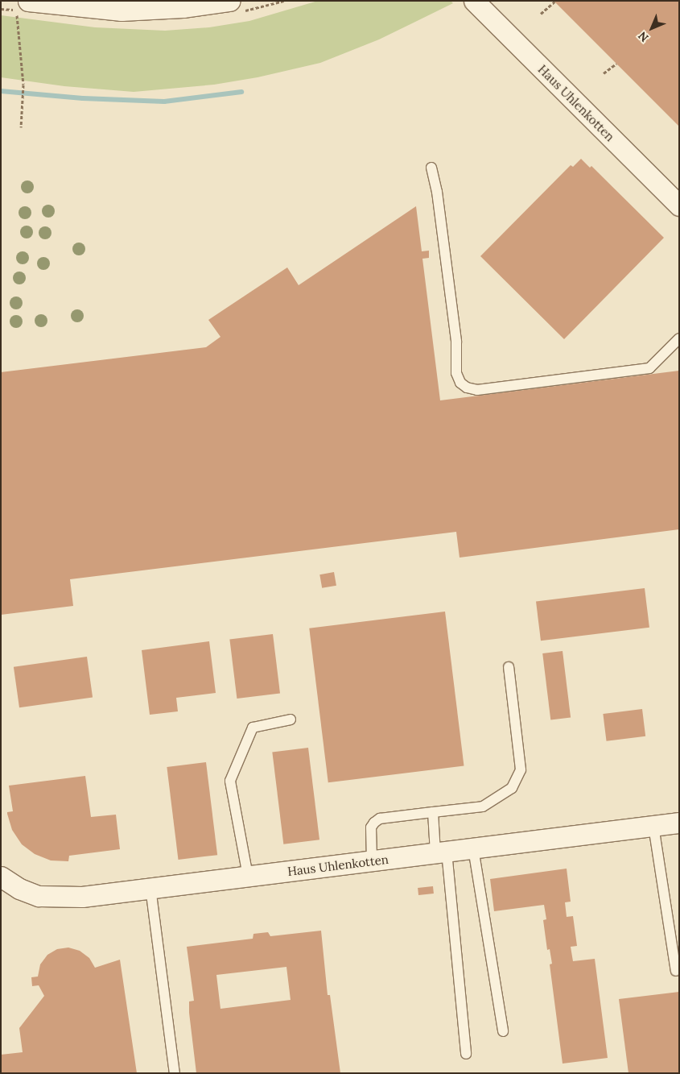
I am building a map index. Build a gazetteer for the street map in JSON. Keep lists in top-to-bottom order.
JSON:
{
  "streets": {
    "street": ["Haus Uhlenkotten"]
  },
  "north": "bottom left"
}
